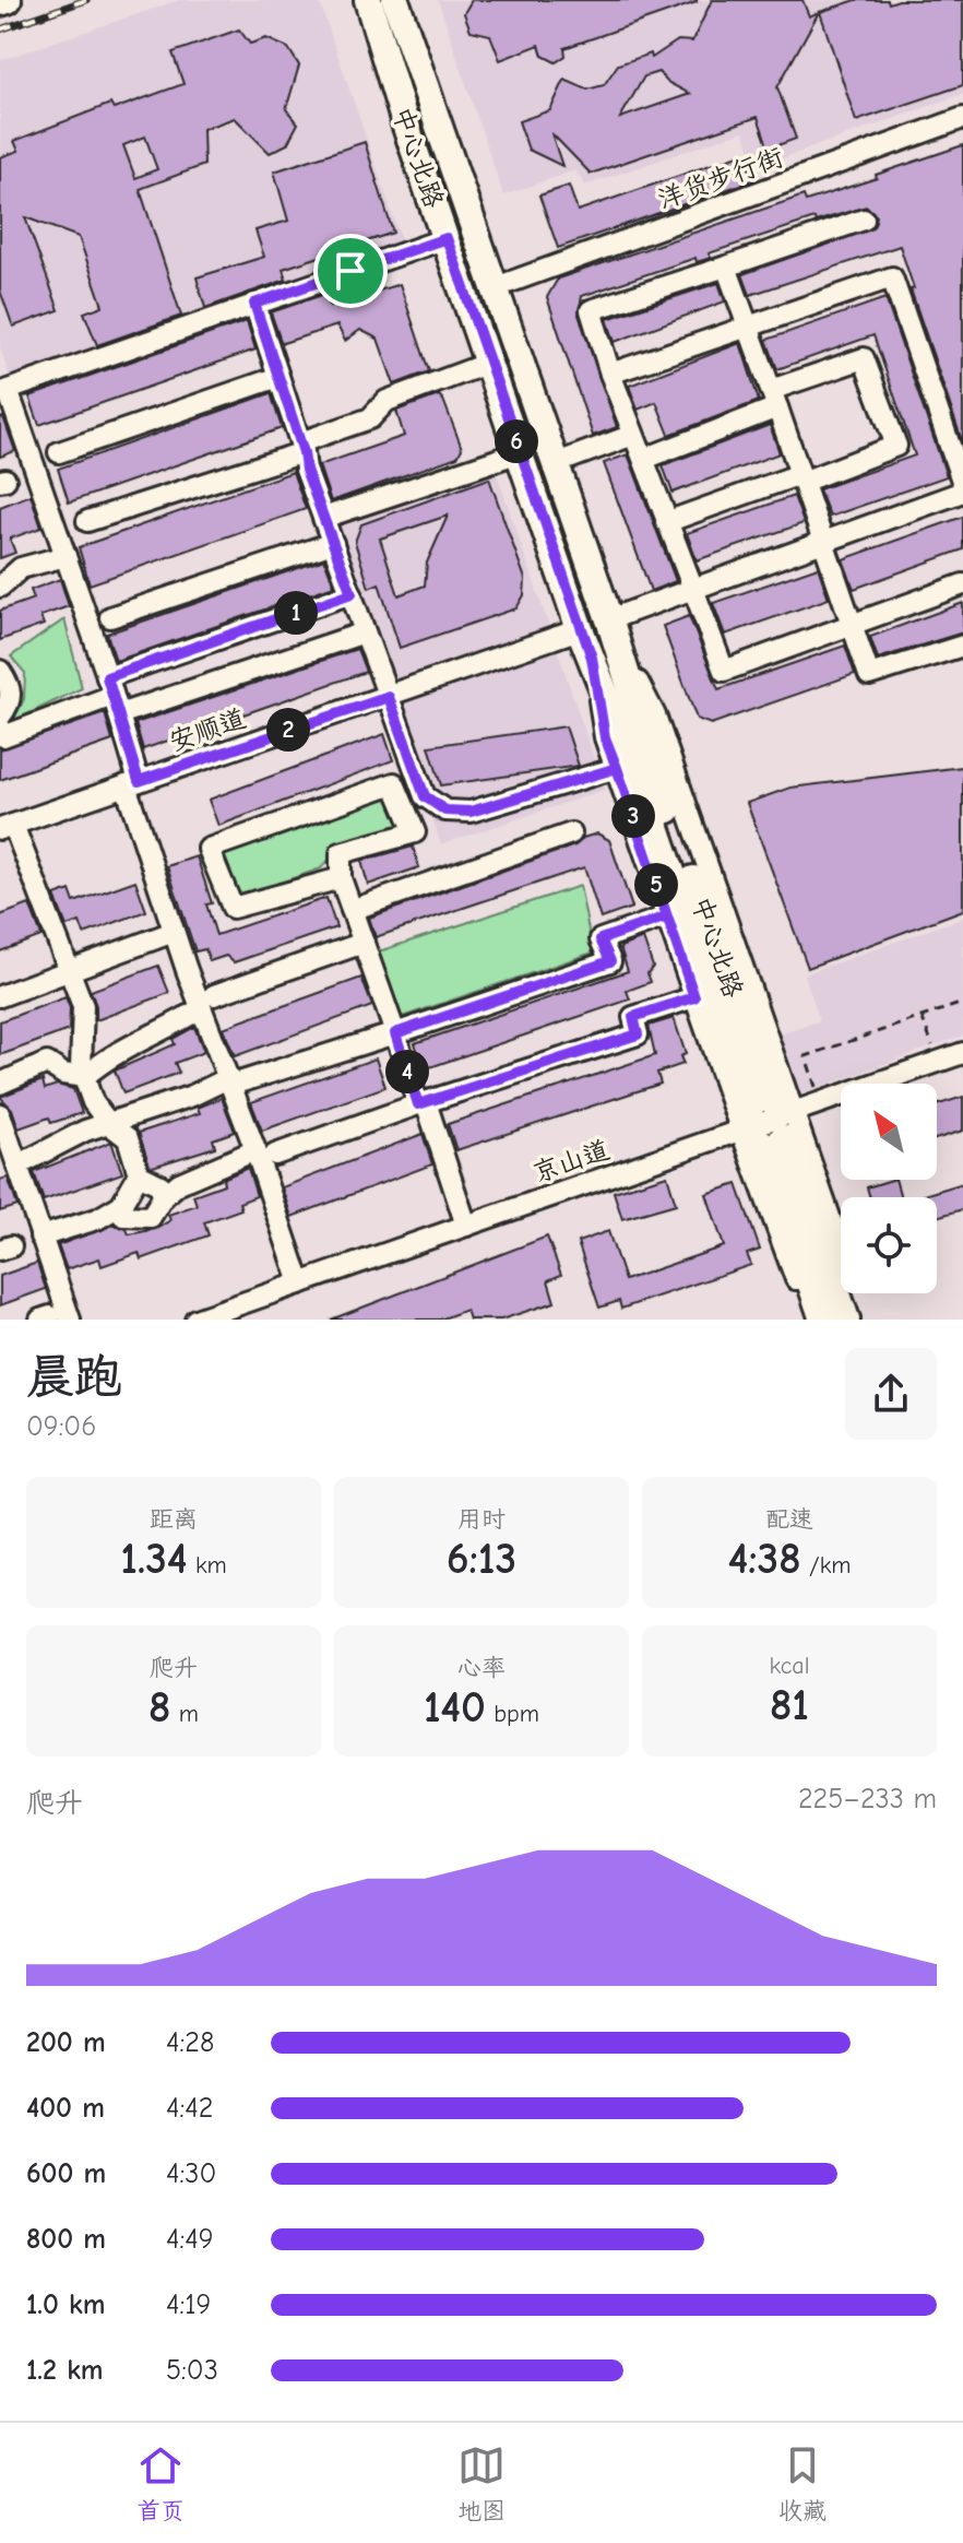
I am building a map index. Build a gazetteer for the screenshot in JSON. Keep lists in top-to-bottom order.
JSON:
{
  "streets": {
    "main road": ["中心北路"],
    "street": ["洋货步行街", "安顺道", "京山道"]
  },
  "crossings": [
    ["中心北路", "洋货步行街"],
    ["中心北路", "安顺道"]
  ],
  "north": "top left",
  "page": {
    "pins": [
      "6",
      "1",
      "2",
      "3",
      "5",
      "4"
    ],
    "heading": ["晨跑", "09:06"],
    "stats": [
      ["距离", "1.34 km"],
      ["用时", "6:13"],
      ["配速", "4:38 /km"],
      ["爬升", "8 m"],
      ["心率", "140 bpm"],
      ["kcal", "81"]
    ],
    "chart": ["爬升", "225–233 m"],
    "list": [
      {
        "name": "200 m",
        "note": "4:28"
      },
      {
        "name": "400 m",
        "note": "4:42"
      },
      {
        "name": "600 m",
        "note": "4:30"
      },
      {
        "name": "800 m",
        "note": "4:49"
      },
      {
        "name": "1.0 km",
        "note": "4:19"
      },
      {
        "name": "1.2 km",
        "note": "5:03"
      }
    ],
    "tabs": ["首页", "地图", "收藏"]
  }
}
